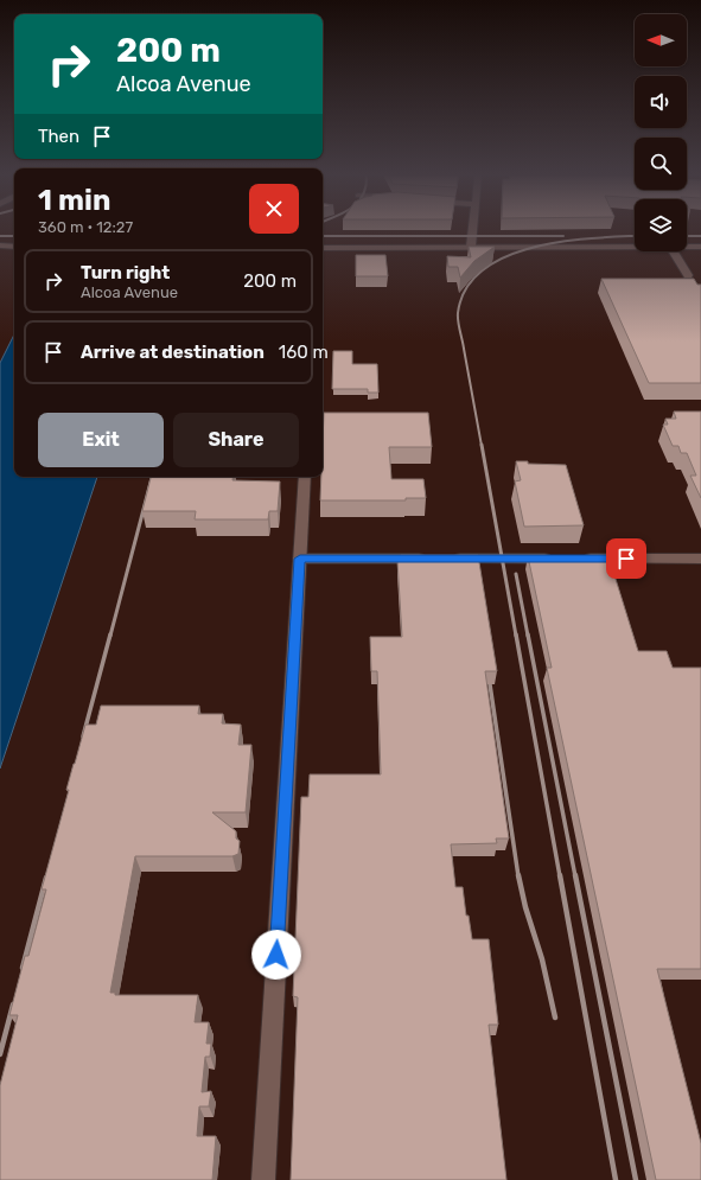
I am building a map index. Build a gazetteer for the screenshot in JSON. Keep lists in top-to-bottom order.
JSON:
{
  "north": "left",
  "page": {
    "turn": ["200 m", "Alcoa Avenue"],
    "then": "Then",
    "heading": ["1 min", "360 m · 12:27"],
    "list": [
      {
        "name": "Turn right",
        "note": "Alcoa Avenue",
        "value": "200 m"
      },
      {
        "name": "Arrive at destination",
        "value": "160 m"
      }
    ],
    "buttons": ["Exit", "Share"]
  }
}
